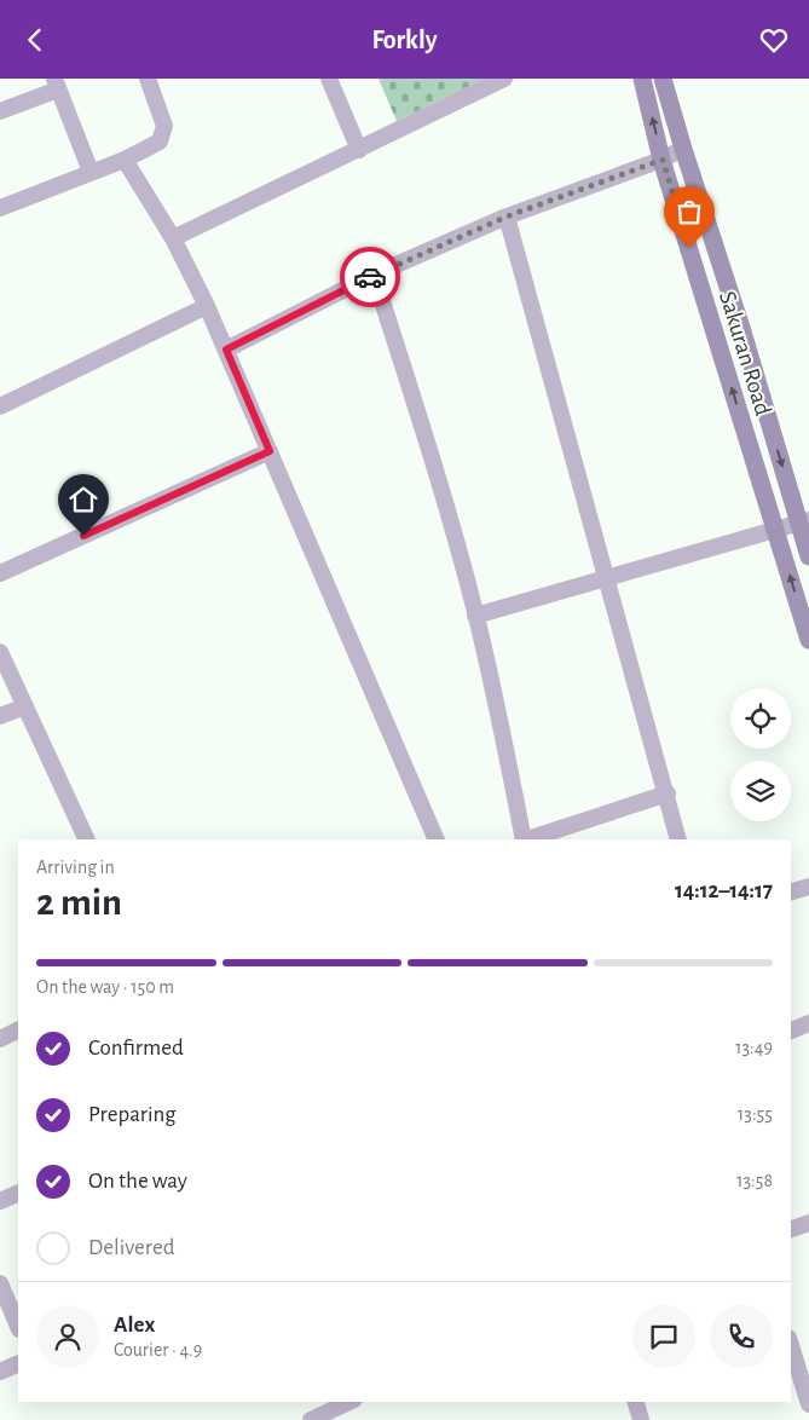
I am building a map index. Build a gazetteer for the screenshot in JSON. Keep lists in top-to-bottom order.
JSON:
{
  "streets": {
    "main road": ["Sakuran Road"]
  },
  "page": {
    "header": "Forkly",
    "heading": ["2 min", "Arriving in", "14:12–14:17"],
    "panel": ["Alex", "Courier · 4.9"],
    "bar": "On the way · 150 m",
    "list": [
      ["Confirmed", "13:49"],
      ["Preparing", "13:55"],
      ["On the way", "13:58"],
      "Delivered"
    ]
  }
}
